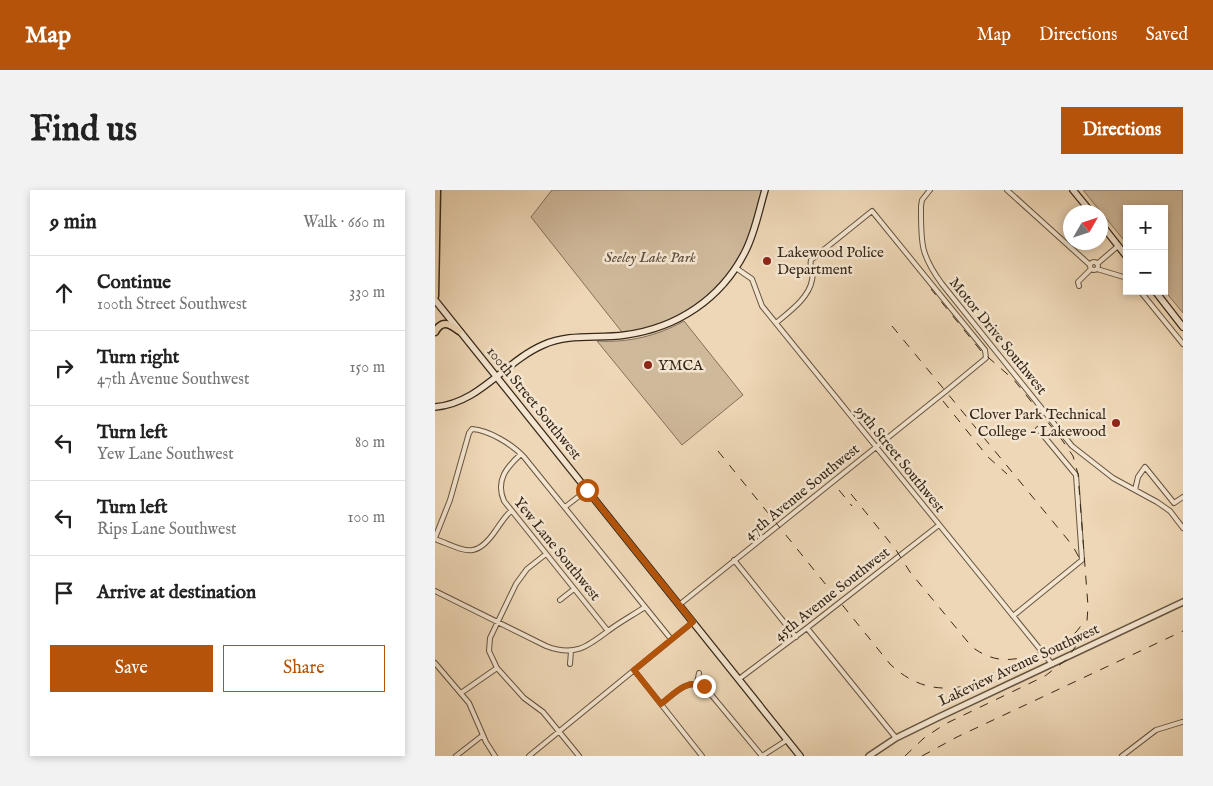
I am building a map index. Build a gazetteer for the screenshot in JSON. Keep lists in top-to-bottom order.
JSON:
{
  "streets": {
    "main road": ["100th Street Southwest"],
    "street": [
      "Motor Drive Southwest",
      "95th Street Southwest",
      "47th Avenue Southwest",
      "Yew Lane Southwest",
      "45th Avenue Southwest",
      "Lakeview Avenue Southwest"
    ]
  },
  "crossings": [
    ["100th Street Southwest", "47th Avenue Southwest"],
    ["100th Street Southwest", "45th Avenue Southwest"],
    ["95th Street Southwest", "47th Avenue Southwest"],
    ["95th Street Southwest", "45th Avenue Southwest"],
    ["95th Street Southwest", "Lakeview Avenue Southwest"]
  ],
  "parks": ["Seeley Lake Park"],
  "places": ["Lakewood Police Department", "YMCA", "Clover Park Technical College - Lakewood"],
  "north": "top right",
  "page": {
    "header": "Map",
    "nav": ["Map", "Directions", "Saved"],
    "buttons": [
      "Directions",
      ["Save", "Share"]
    ],
    "title": "Find us",
    "heading": ["9 min", "Walk · 660 m"],
    "map_buttons": ["+", "−"],
    "list": [
      ["Continue", "100th Street Southwest", "330 m"],
      ["Turn right", "47th Avenue Southwest", "150 m"],
      ["Turn left", "Yew Lane Southwest", "80 m"],
      ["Turn left", "Rips Lane Southwest", "100 m"],
      "Arrive at destination"
    ]
  }
}
